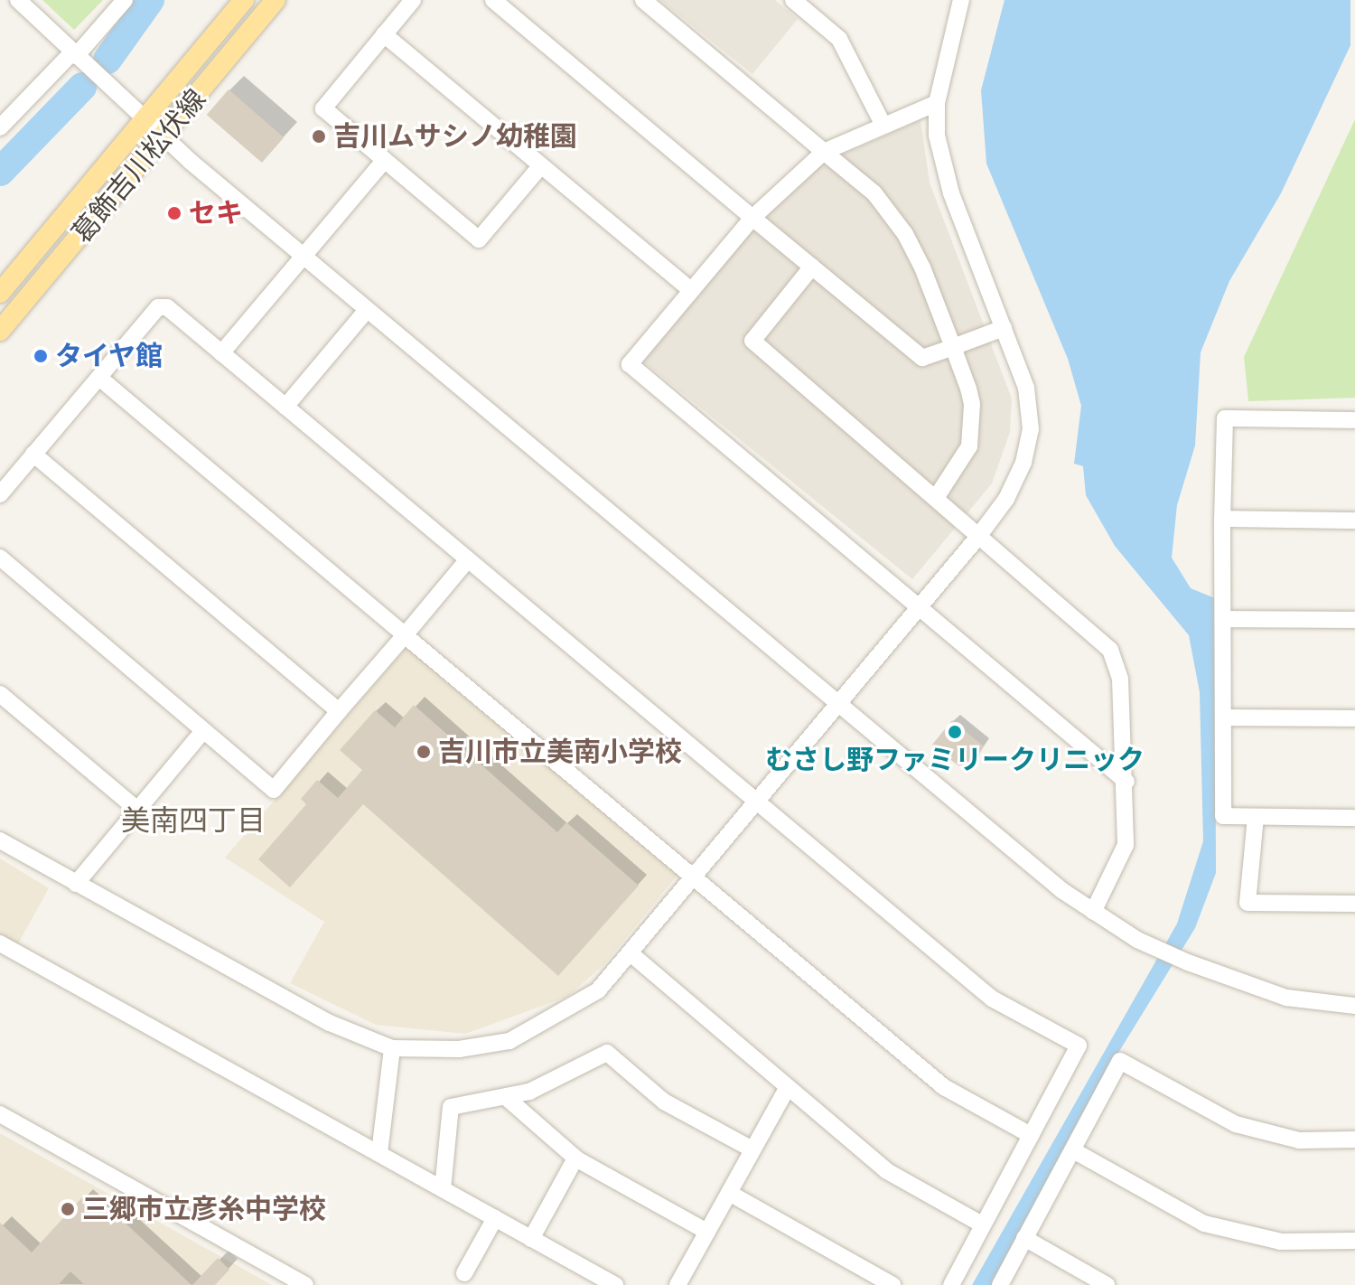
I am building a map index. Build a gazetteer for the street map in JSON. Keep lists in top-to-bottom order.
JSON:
{
  "streets": {
    "main road": ["葛飾吉川松伏線"]
  },
  "districts": ["美南四丁目"],
  "places": [
    "吉川ムサシノ幼稚園",
    "セキ",
    "タイヤ館",
    "むさし野ファミリークリニック",
    "吉川市立美南小学校",
    "三郷市立彦糸中学校"
  ]
}
